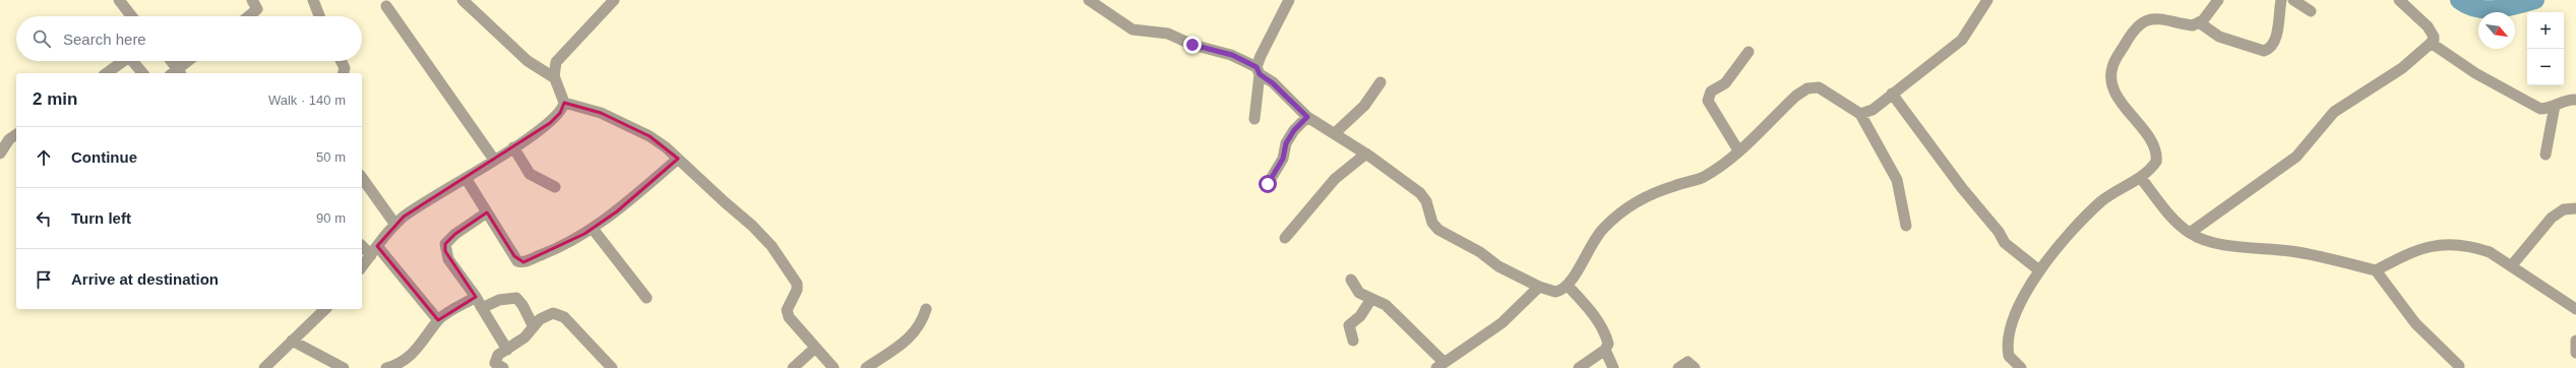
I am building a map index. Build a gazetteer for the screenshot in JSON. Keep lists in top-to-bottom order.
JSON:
{
  "north": "bottom right",
  "page": {
    "map_buttons": ["+", "−"],
    "search": "Search here",
    "heading": ["2 min", "Walk · 140 m"],
    "list": [
      ["Continue", "50 m"],
      ["Turn left", "90 m"],
      "Arrive at destination"
    ]
  }
}
